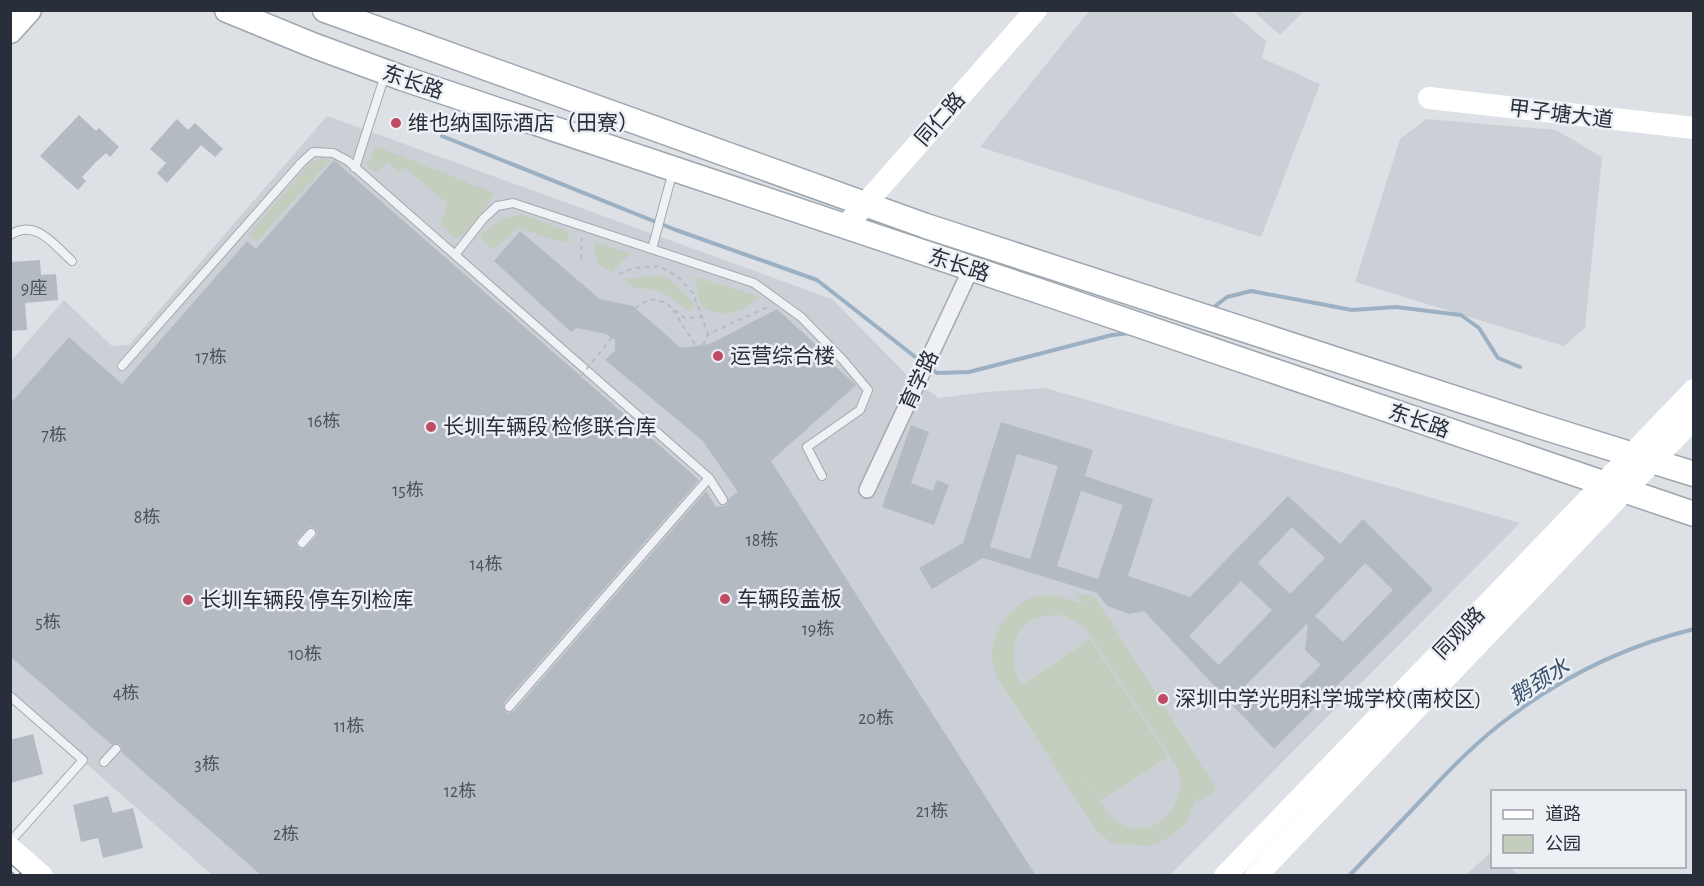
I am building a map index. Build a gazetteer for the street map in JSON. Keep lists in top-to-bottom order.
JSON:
{
  "streets": {
    "main road": ["东长路"],
    "street": [
      "甲子塘大道",
      "同仁路",
      "育学路",
      "同观路"
    ]
  },
  "crossings": [
    ["东长路", "同仁路"],
    ["东长路", "育学路"],
    ["东长路", "同观路"]
  ],
  "water": ["鹅颈水"],
  "places": [
    "维也纳国际酒店（田寮）",
    "运营综合楼",
    "长圳车辆段 检修联合库",
    "车辆段盖板",
    "长圳车辆段 停车列检库",
    "深圳中学光明科学城学校(南校区)"
  ],
  "house_numbers": [
    "9座",
    "17栋",
    "16栋",
    "7栋",
    "15栋",
    "8栋",
    "18栋",
    "14栋",
    "5栋",
    "19栋",
    "10栋",
    "4栋",
    "20栋",
    "11栋",
    "3栋",
    "12栋",
    "21栋",
    "2栋"
  ],
  "legend": ["道路", "公园"]
}
